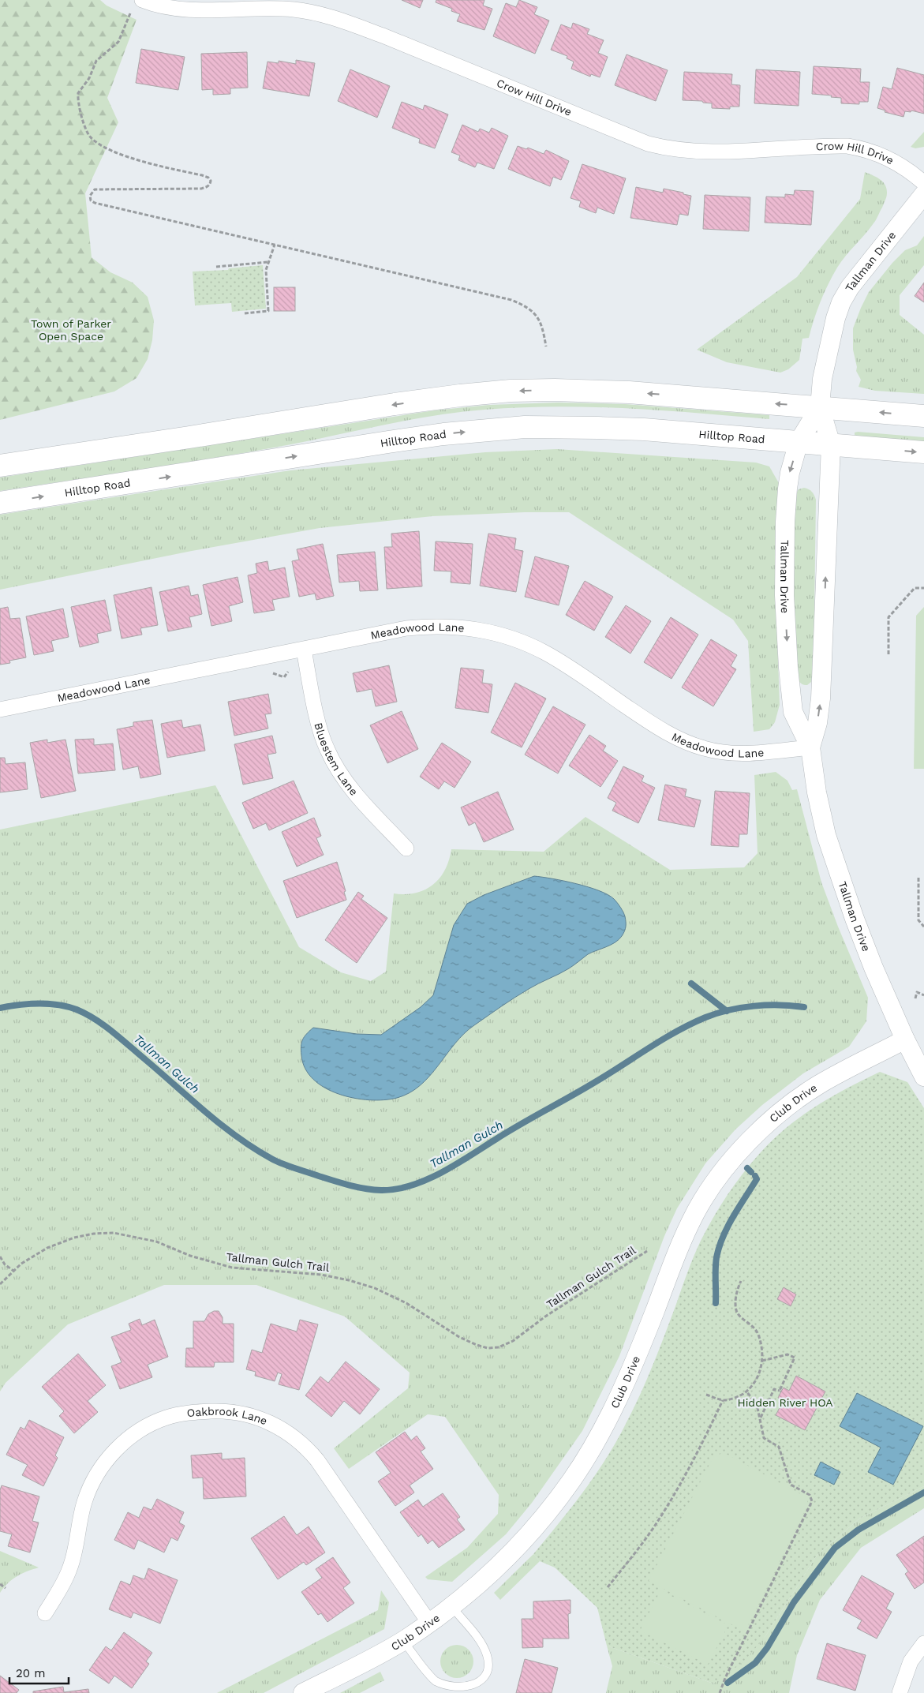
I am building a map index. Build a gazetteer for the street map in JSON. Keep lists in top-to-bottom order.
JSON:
{
  "streets": {
    "main road": ["Hilltop Road"],
    "street": [
      "Crow Hill Drive",
      "Tallman Drive",
      "Meadowood Lane",
      "Bluestem Lane",
      "Club Drive",
      "Oakbrook Lane"
    ],
    "path": ["Tallman Gulch Trail"]
  },
  "crossings": [
    ["Tallman Drive", "Hilltop Road"],
    ["Tallman Drive", "Meadowood Lane"],
    ["Tallman Drive", "Club Drive"],
    ["Meadowood Lane", "Bluestem Lane"],
    ["Club Drive", "Oakbrook Lane"]
  ],
  "water": ["Tallman Gulch"],
  "parks": ["Town of Parker Open Space", "Hidden River HOA"],
  "scale_bar": "20 m"
}
